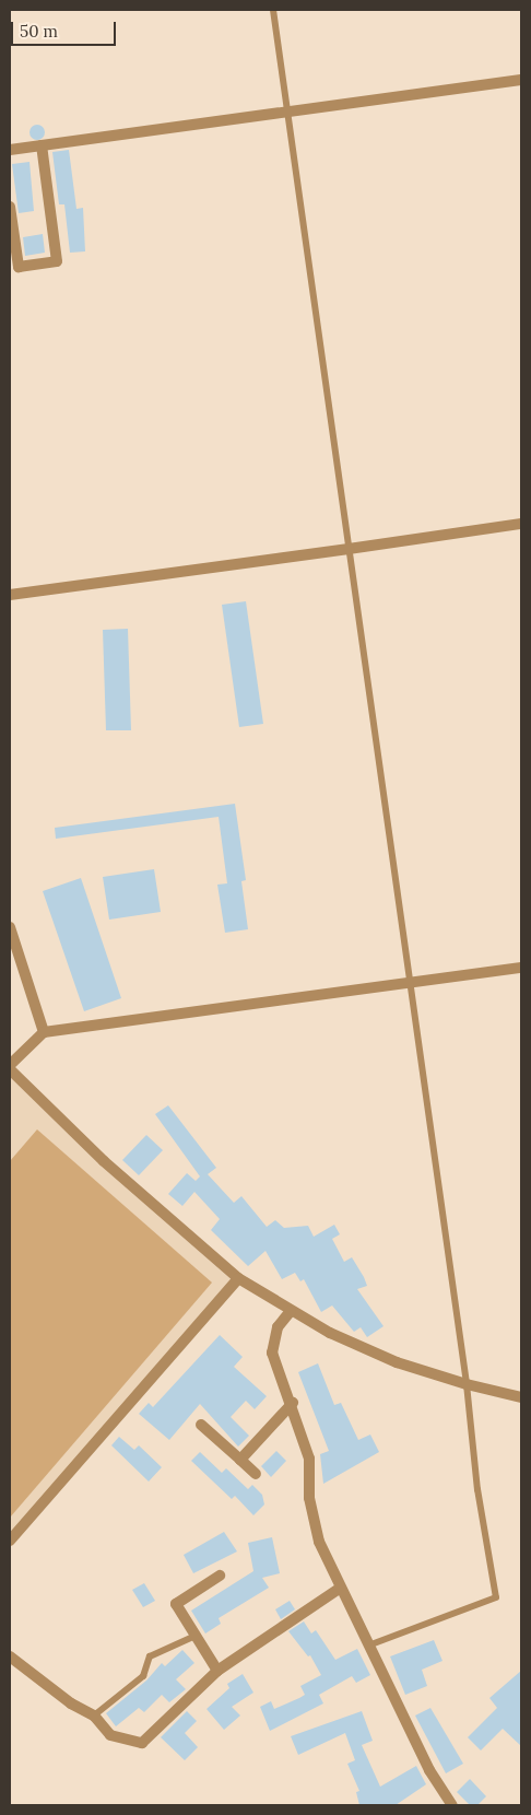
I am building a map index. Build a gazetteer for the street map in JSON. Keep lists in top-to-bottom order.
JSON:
{
  "scale_bar": "50 m"
}
